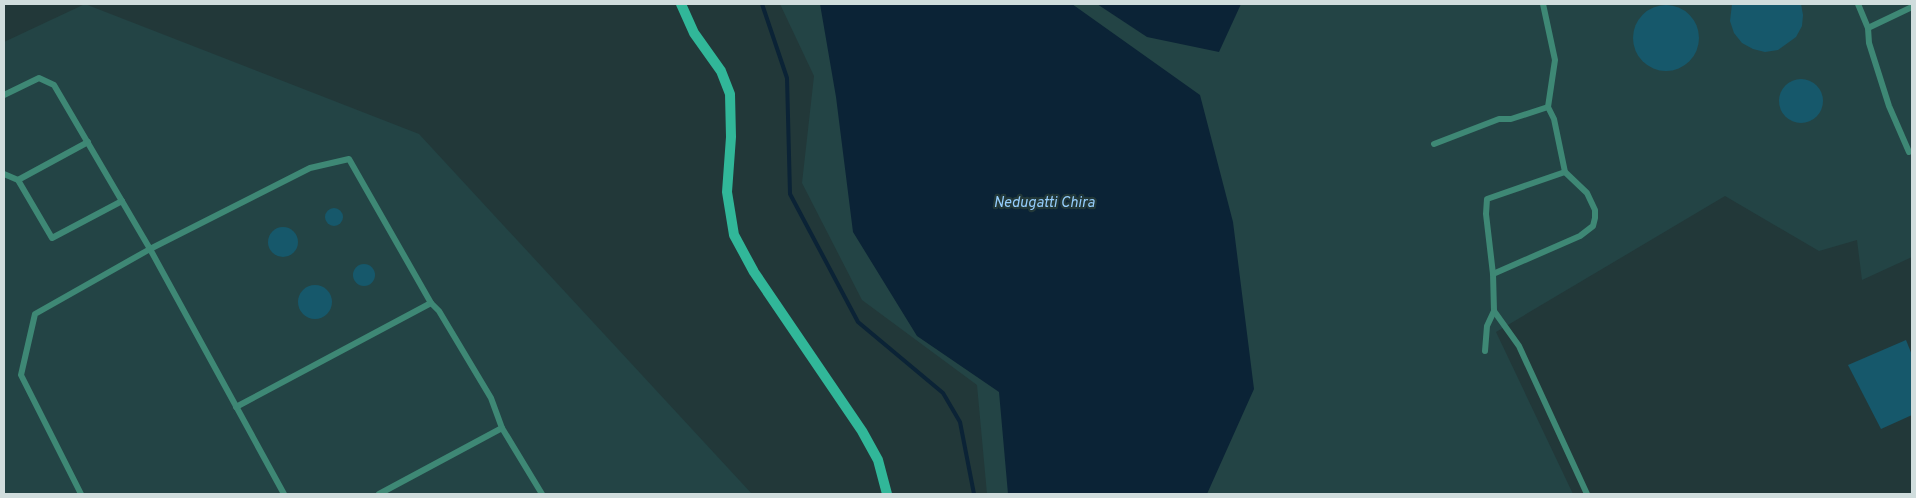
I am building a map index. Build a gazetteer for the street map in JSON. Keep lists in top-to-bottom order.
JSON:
{
  "water": ["Nedugatti Chira"]
}
